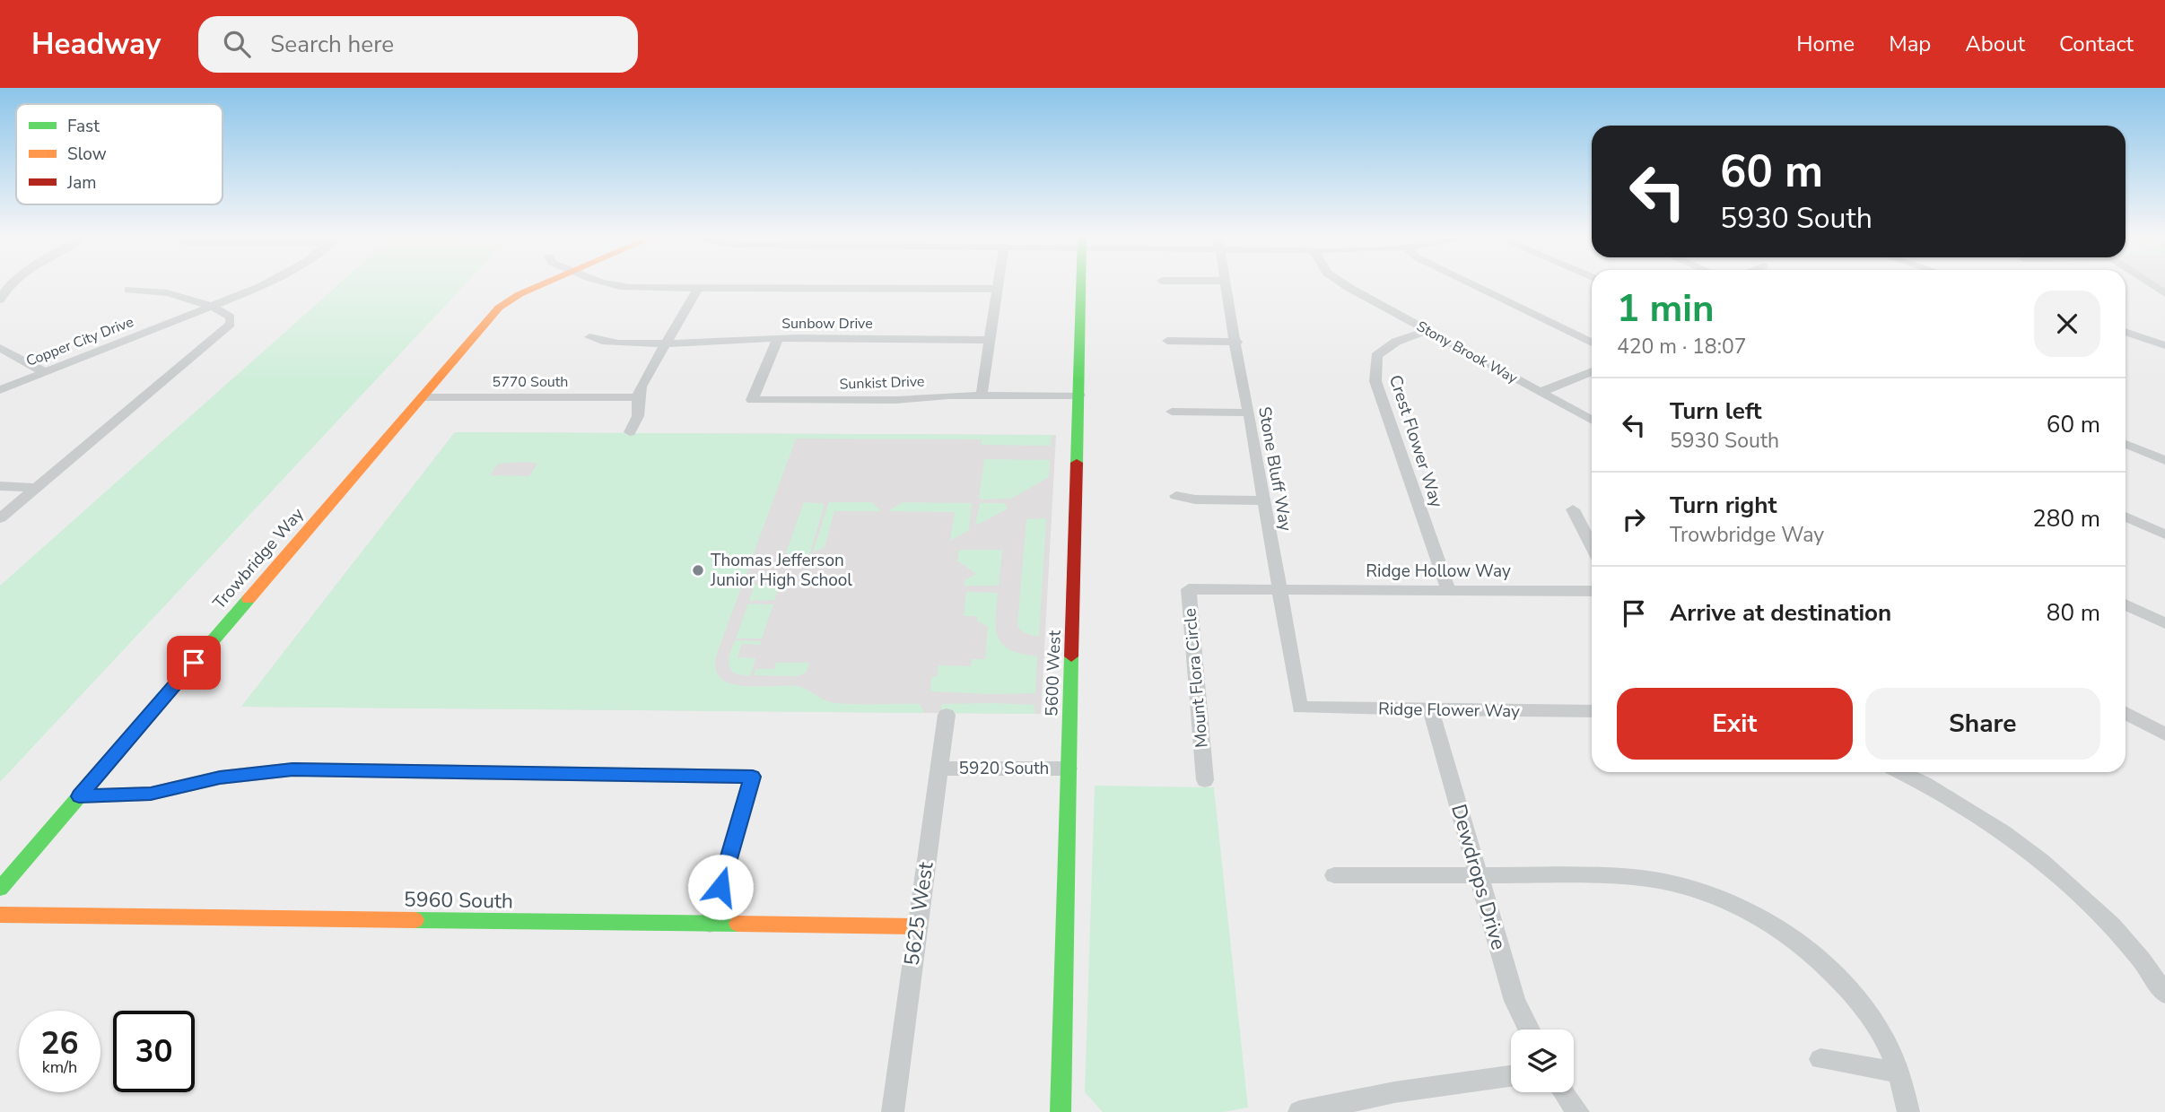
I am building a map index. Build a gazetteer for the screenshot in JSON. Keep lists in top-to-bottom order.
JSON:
{
  "streets": {
    "street": [
      "Sunbow Drive",
      "Copper City Drive",
      "Stony Brook Way",
      "5770 South",
      "Sunkist Drive",
      "Crest Flower Way",
      "Stone Bluff Way",
      "Trowbridge Way",
      "Ridge Hollow Way",
      "5600 West",
      "Mount Flora Circle",
      "Ridge Flower Way",
      "5920 South",
      "Dewdrops Drive",
      "5960 South",
      "5625 West"
    ]
  },
  "crossings": [
    ["Sunbow Drive", "Sunkist Drive"],
    ["Stony Brook Way", "Crest Flower Way"],
    ["5770 South", "Trowbridge Way"],
    ["Sunkist Drive", "5600 West"],
    ["Crest Flower Way", "Ridge Hollow Way"],
    ["Stone Bluff Way", "Ridge Hollow Way"],
    ["Stone Bluff Way", "Mount Flora Circle"],
    ["Stone Bluff Way", "Ridge Flower Way"],
    ["Ridge Hollow Way", "Mount Flora Circle"],
    ["5600 West", "5920 South"],
    ["Ridge Flower Way", "Dewdrops Drive"],
    ["5920 South", "5625 West"],
    ["5960 South", "5625 West"]
  ],
  "places": ["Thomas Jefferson Junior High School"],
  "legend": ["Fast", "Slow", "Jam"],
  "page": {
    "header": "Headway",
    "search": "Search here",
    "nav": [
      "Home",
      "Map",
      "About",
      "Contact"
    ],
    "turn": ["60 m", "5930 South"],
    "heading": ["1 min", "420 m · 18:07"],
    "list": [
      {
        "name": "Turn left",
        "note": "5930 South",
        "value": "60 m"
      },
      {
        "name": "Turn right",
        "note": "Trowbridge Way",
        "value": "280 m"
      },
      {
        "name": "Arrive at destination",
        "value": "80 m"
      }
    ],
    "buttons": ["Exit", "Share"],
    "speed": "26 km/h",
    "limit": "30"
  }
}
